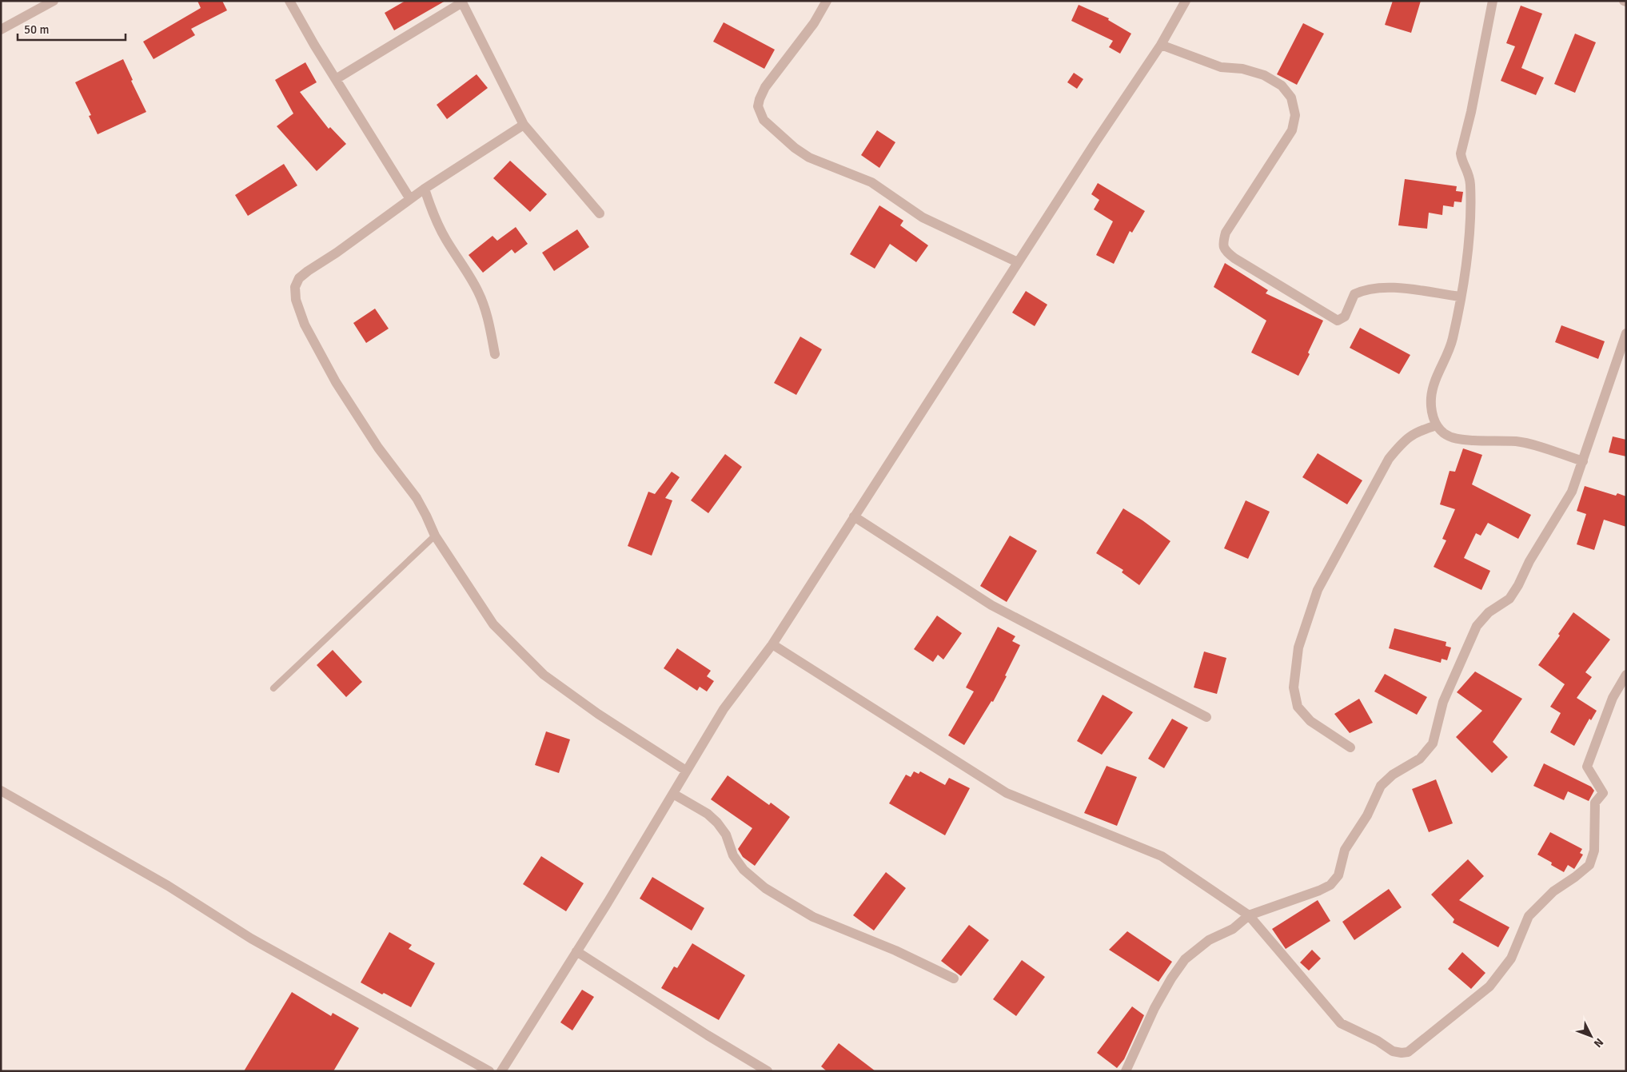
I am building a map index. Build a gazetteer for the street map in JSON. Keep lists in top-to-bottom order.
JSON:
{
  "scale_bar": "50 m",
  "north": "bottom right"
}
